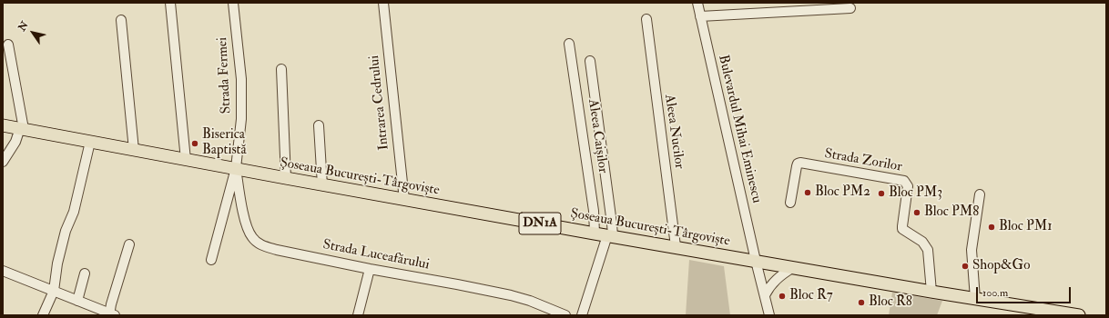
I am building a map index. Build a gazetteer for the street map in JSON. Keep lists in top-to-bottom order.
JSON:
{
  "streets": {
    "main road": ["Șoseaua București-Târgoviște", "DN1A"],
    "street": [
      "Strada Fermei",
      "Intrarea Cedrului",
      "Bulevardul Mihai Eminescu",
      "Aleea Nucilor",
      "Aleea Caișilor",
      "Strada Zorilor",
      "Strada Luceafărului"
    ]
  },
  "crossings": [
    ["Strada Fermei", "Șoseaua București-Târgoviște"],
    ["Strada Fermei", "Strada Luceafărului"],
    ["Intrarea Cedrului", "Șoseaua București-Târgoviște"],
    ["Bulevardul Mihai Eminescu", "Șoseaua București-Târgoviște"],
    ["Aleea Nucilor", "Șoseaua București-Târgoviște"],
    ["Aleea Caișilor", "Șoseaua București-Târgoviște"],
    ["Strada Zorilor", "Șoseaua București-Târgoviște"],
    ["Șoseaua București-Târgoviște", "Strada Luceafărului"]
  ],
  "places": [
    "Biserica Baptistă",
    "Bloc PM2",
    "Bloc PM3",
    "Bloc PM8",
    "Bloc PM1",
    "Shop&Go",
    "Bloc R7",
    "Bloc R8"
  ],
  "scale_bar": "100 m",
  "north": "top left"
}
